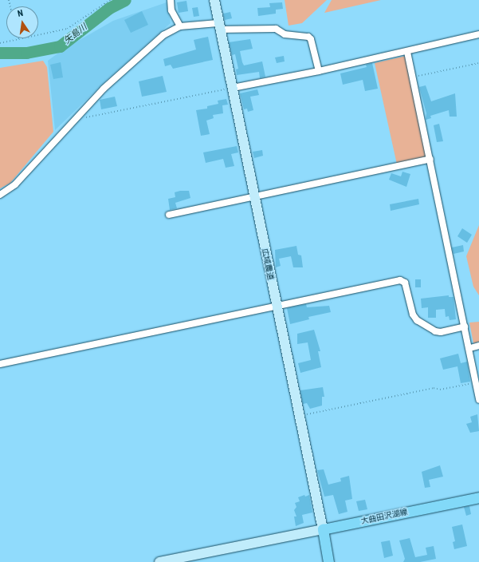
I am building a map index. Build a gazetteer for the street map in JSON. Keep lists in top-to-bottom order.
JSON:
{
  "streets": {
    "main road": ["大曲田沢湖線"],
    "street": ["広域農道"]
  },
  "crossings": [
    ["広域農道", "大曲田沢湖線"]
  ],
  "water": ["矢島川"],
  "north": "top"
}
